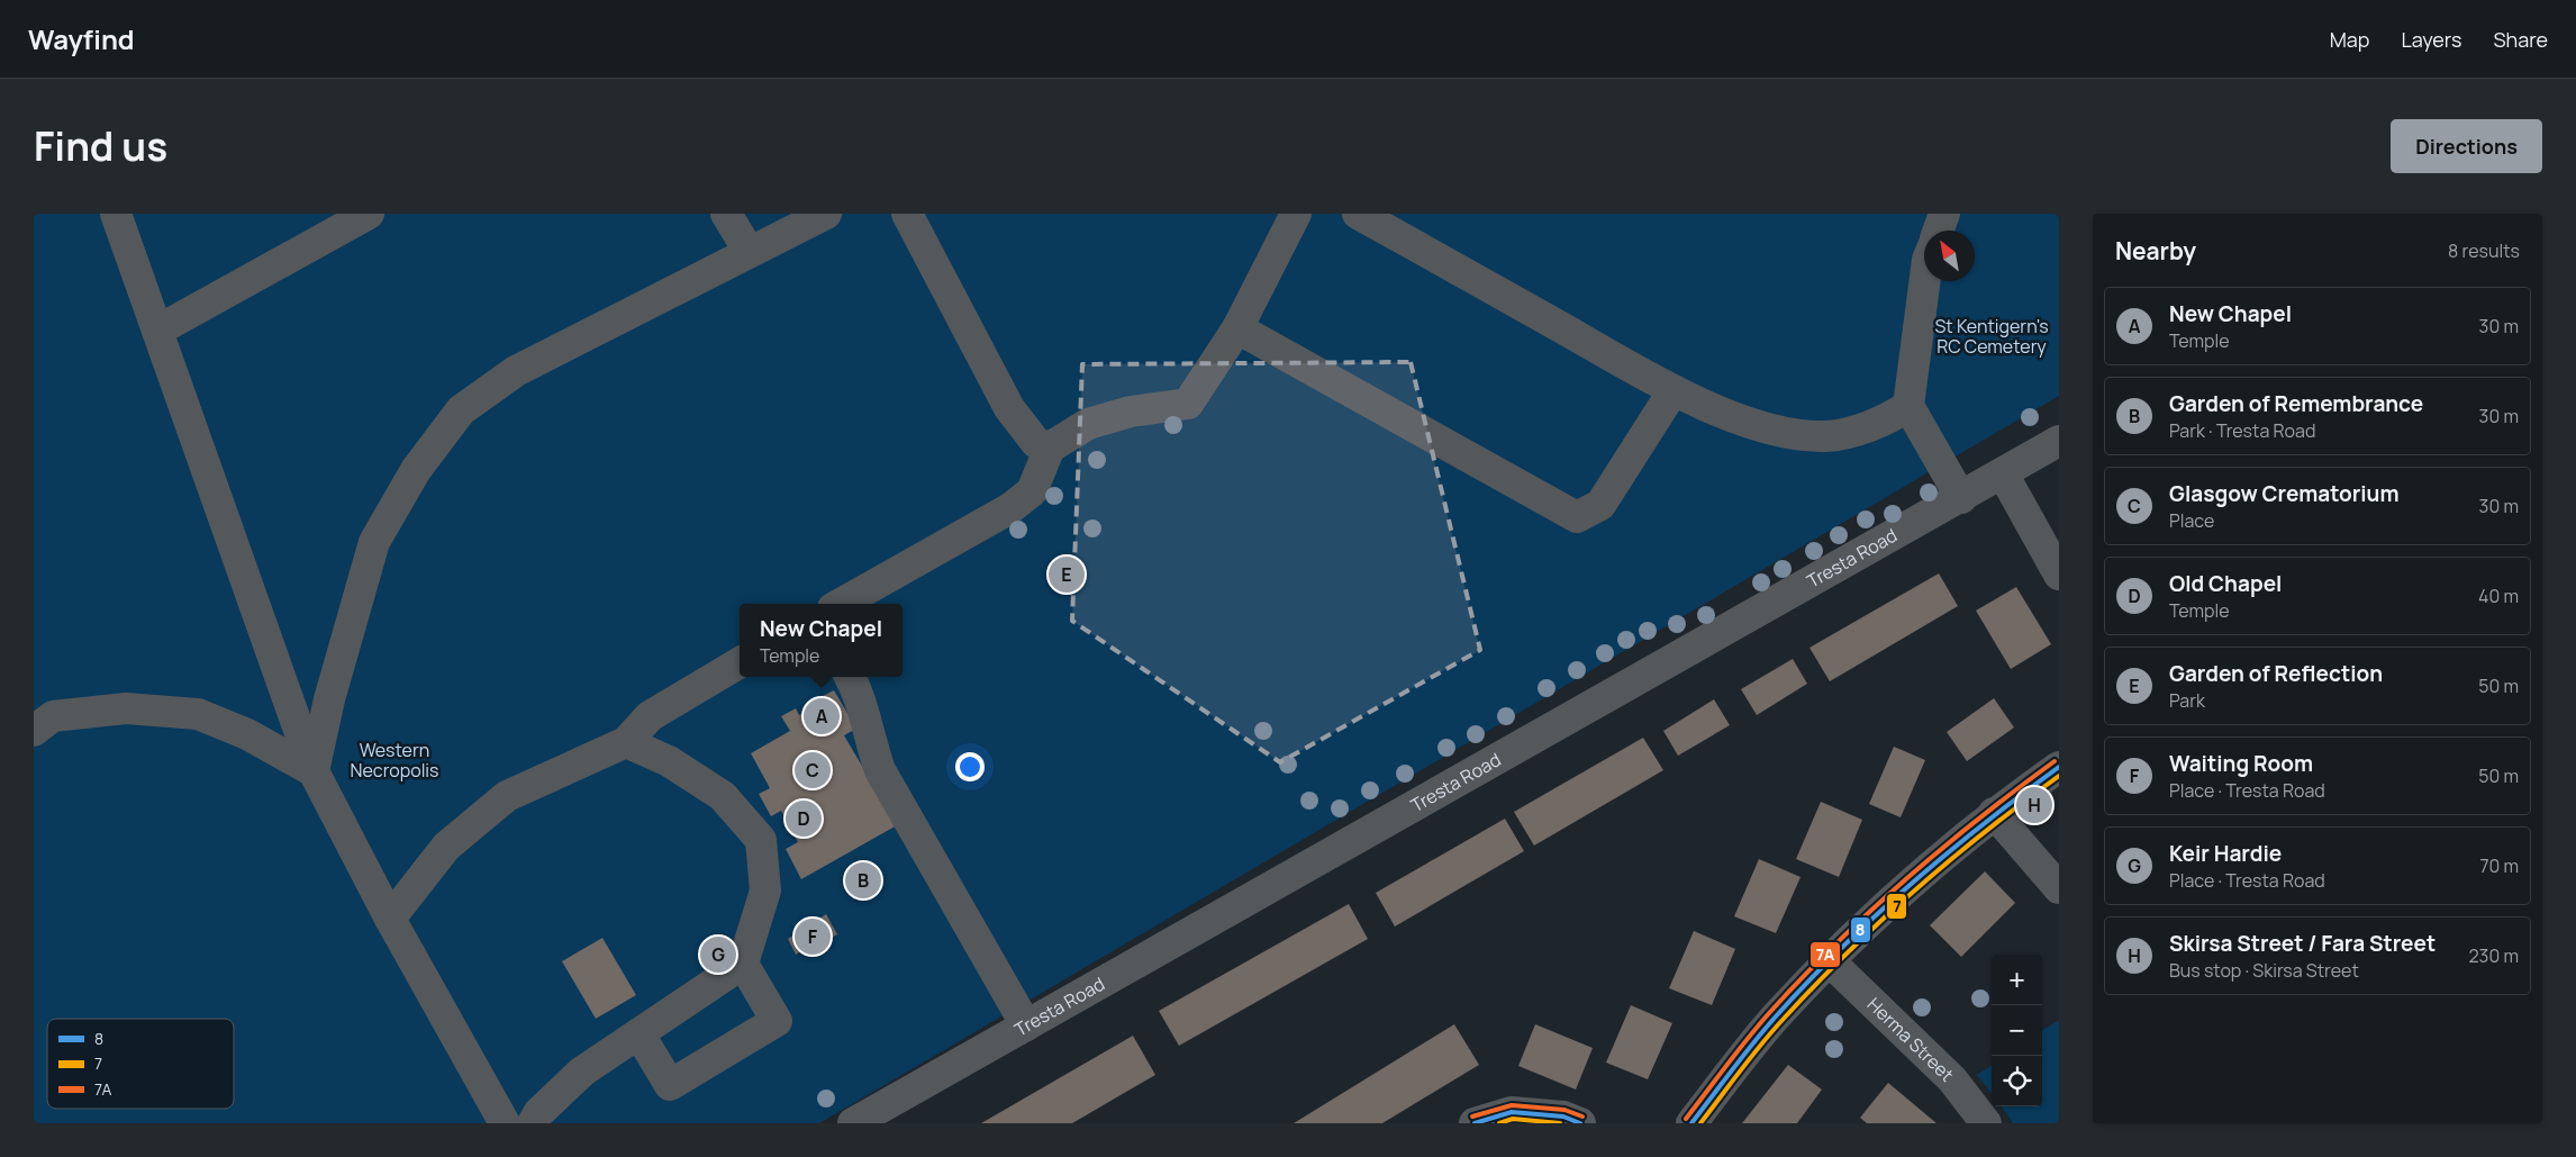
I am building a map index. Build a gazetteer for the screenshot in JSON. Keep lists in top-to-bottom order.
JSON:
{
  "streets": {
    "street": ["Tresta Road", "Herma Street"]
  },
  "parks": ["St Kentigern's RC Cemetery", "Western Necropolis"],
  "lines": ["transit line 7A", "transit line 8", "transit line 7"],
  "legend": ["8", "7", "7A"],
  "north": "top left",
  "page": {
    "header": "Wayfind",
    "nav": ["Map", "Layers", "Share"],
    "title": "Find us",
    "buttons": "Directions",
    "heading": ["Nearby", "8 results"],
    "list": [
      {
        "mark": "A",
        "name": "New Chapel",
        "note": "Temple",
        "value": "30 m"
      },
      {
        "mark": "B",
        "name": "Garden of Remembrance",
        "note": "Park · Tresta Road",
        "value": "30 m"
      },
      {
        "mark": "C",
        "name": "Glasgow Crematorium",
        "note": "Place",
        "value": "30 m"
      },
      {
        "mark": "D",
        "name": "Old Chapel",
        "note": "Temple",
        "value": "40 m"
      },
      {
        "mark": "E",
        "name": "Garden of Reflection",
        "note": "Park",
        "value": "50 m"
      },
      {
        "mark": "F",
        "name": "Waiting Room",
        "note": "Place · Tresta Road",
        "value": "50 m"
      },
      {
        "mark": "G",
        "name": "Keir Hardie",
        "note": "Place · Tresta Road",
        "value": "70 m"
      },
      {
        "mark": "H",
        "name": "Skirsa Street / Fara Street",
        "note": "Bus stop · Skirsa Street",
        "value": "230 m"
      }
    ],
    "pins": [
      "E",
      "A",
      "C",
      "H",
      "D",
      "B",
      "F",
      "G"
    ],
    "popup": ["New Chapel", "Temple"],
    "map_buttons": ["+", "−"]
  }
}
